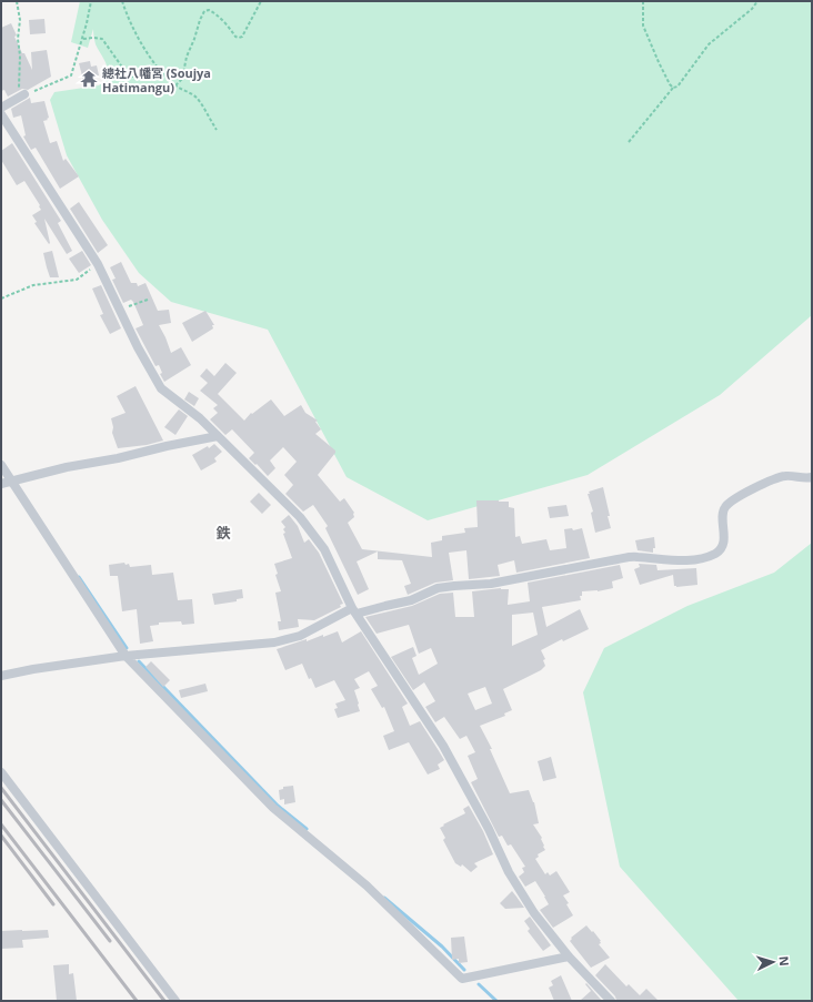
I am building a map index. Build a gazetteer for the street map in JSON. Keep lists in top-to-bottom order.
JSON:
{
  "districts": ["鉄"],
  "places": {
    "temple": ["總社八幡宮 (Soujya Hatimangu)"]
  },
  "north": "right"
}
